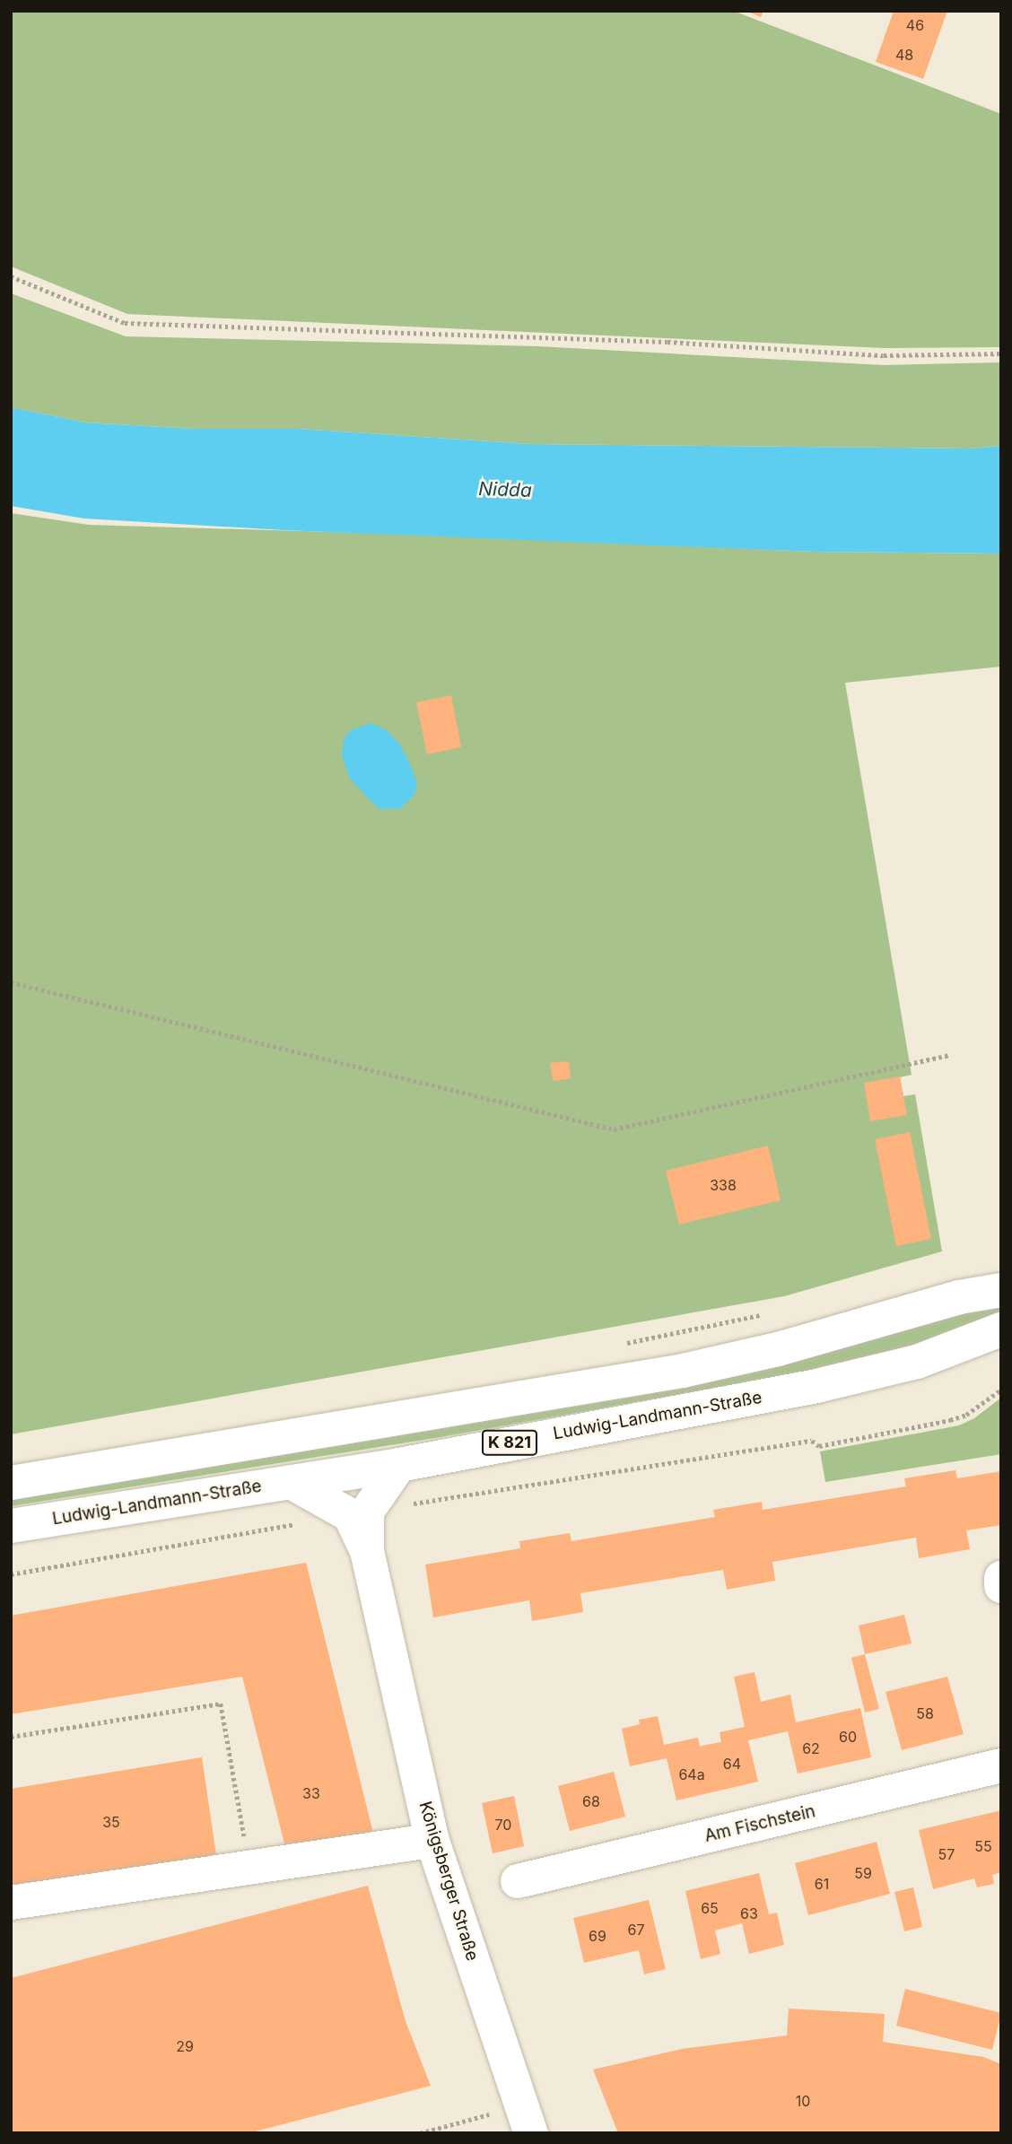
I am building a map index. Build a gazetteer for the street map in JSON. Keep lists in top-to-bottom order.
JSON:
{
  "streets": {
    "main road": [
      "Ludwig-Landmann-Straße",
      "K 821",
      "Am Fischstein",
      "Königsberger Straße"
    ]
  },
  "crossings": [
    ["Ludwig-Landmann-Straße", "Königsberger Straße"]
  ],
  "water": ["Nidda"],
  "house_numbers": [
    "46",
    "48",
    "338",
    "58",
    "60",
    "62",
    "64",
    "64a",
    "33",
    "68",
    "35",
    "70",
    "55",
    "57",
    "59",
    "61",
    "65",
    "63",
    "67",
    "69",
    "29",
    "10"
  ]
}
